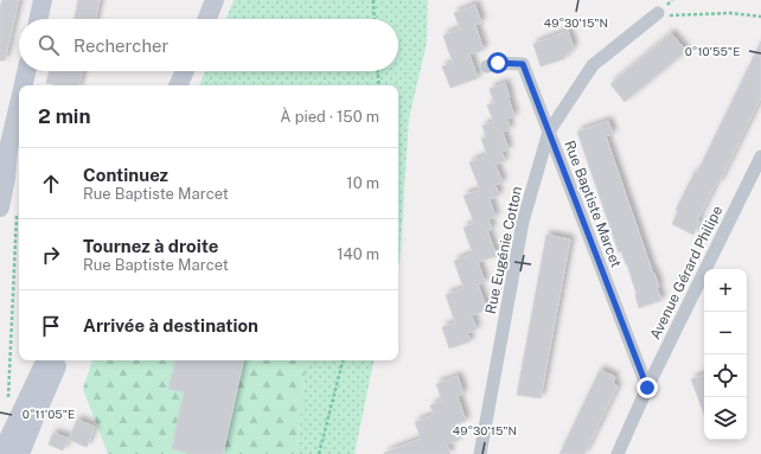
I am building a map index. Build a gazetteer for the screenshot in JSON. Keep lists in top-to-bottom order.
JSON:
{
  "streets": {
    "street": ["Rue Baptiste Marcet", "Rue Eugénie Cotton", "Avenue Gérard Philipe"]
  },
  "crossings": [
    ["Rue Baptiste Marcet", "Rue Eugénie Cotton"],
    ["Rue Baptiste Marcet", "Avenue Gérard Philipe"]
  ],
  "page": {
    "search": "Rechercher",
    "heading": ["2 min", "À pied · 150 m"],
    "list": [
      ["Continuez", "Rue Baptiste Marcet", "10 m"],
      ["Tournez à droite", "Rue Baptiste Marcet", "140 m"],
      "Arrivée à destination"
    ],
    "map_buttons": ["+", "−"]
  },
  "coordinates": ["49°30'15\"N", "0°10'55\"E", "0°11'05\"E"]
}
